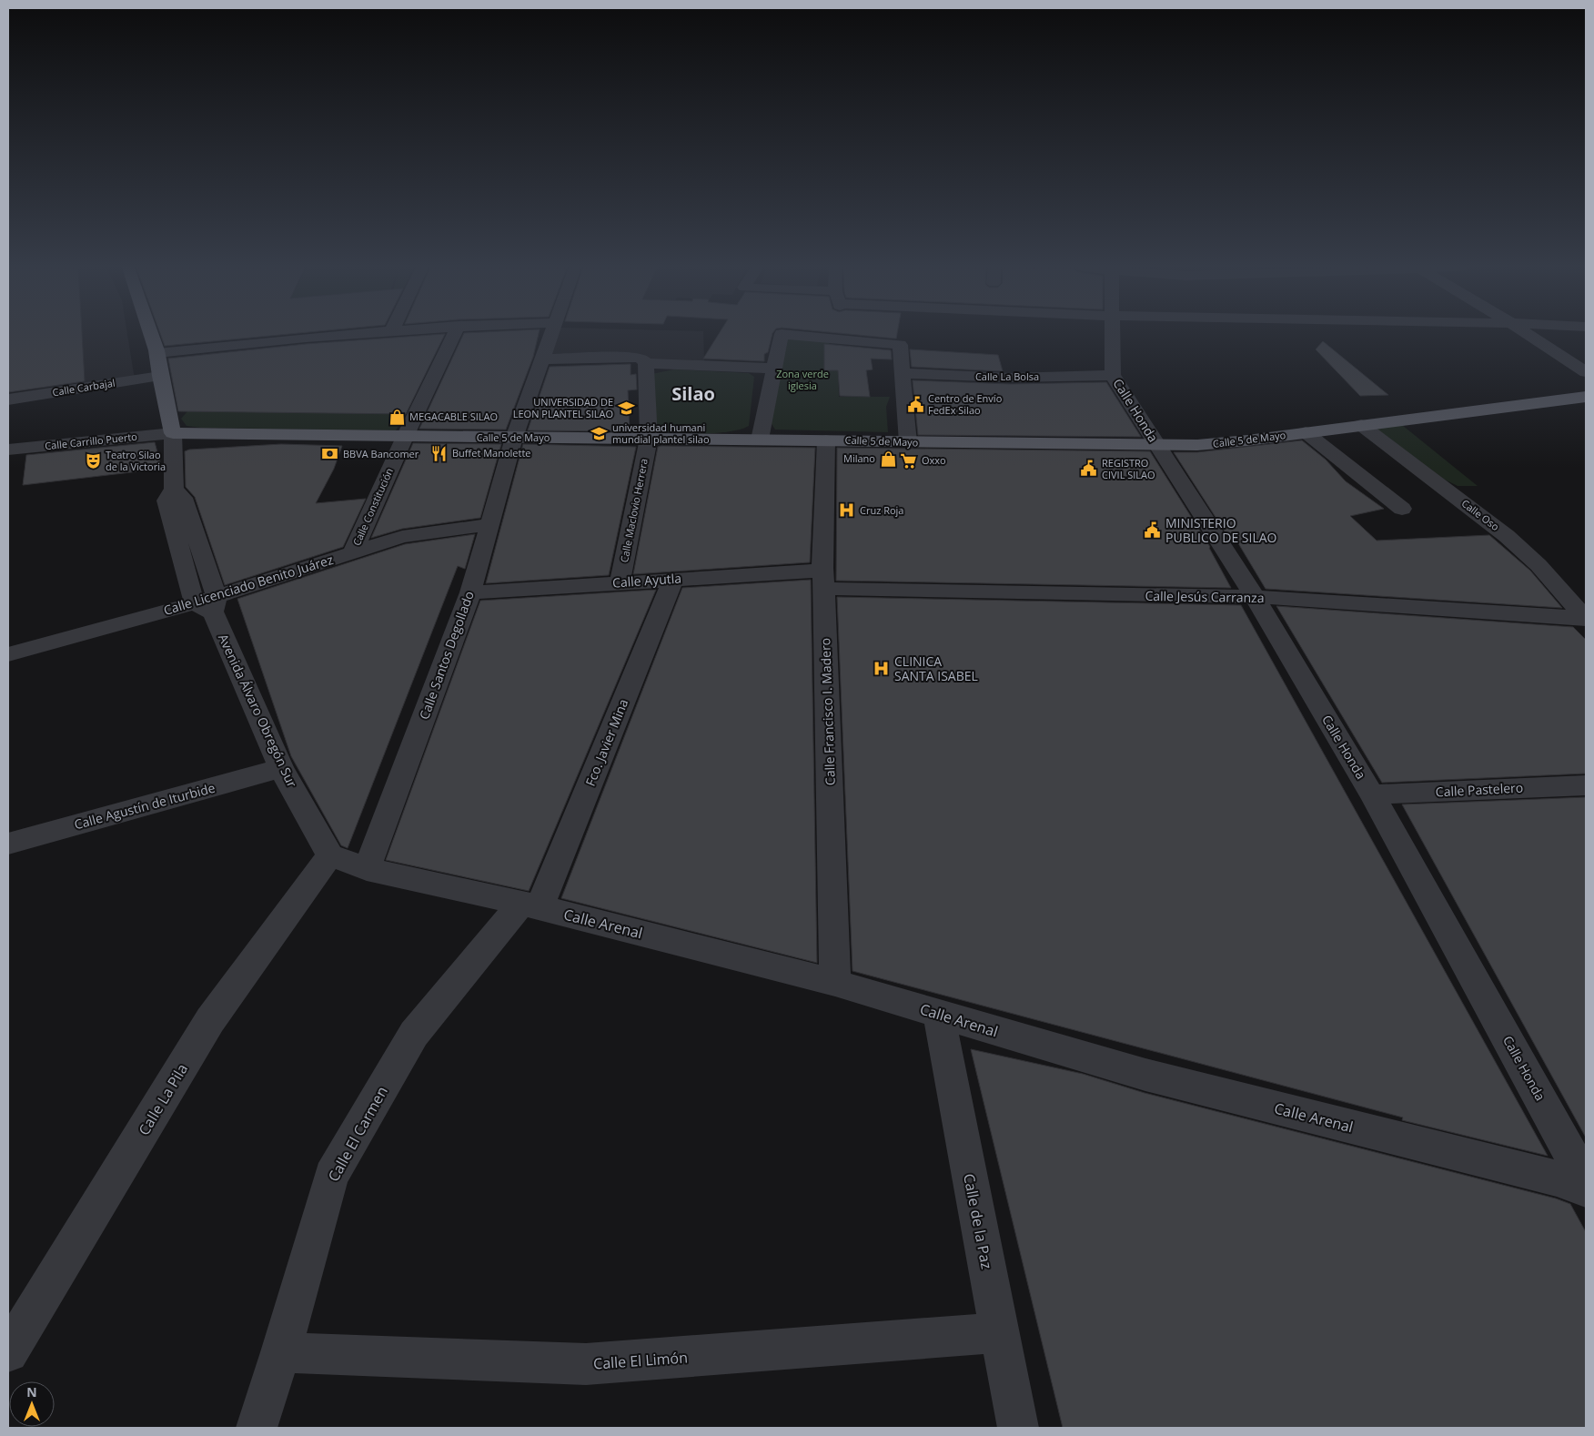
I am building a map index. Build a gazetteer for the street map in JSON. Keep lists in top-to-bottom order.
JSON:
{
  "streets": {
    "main road": ["Calle 5 de Mayo"],
    "street": [
      "Calle La Bolsa",
      "Calle Carbajal",
      "Calle Honda",
      "Calle Carrillo Puerto",
      "Calle Constitución",
      "Calle Maclovio Herrera",
      "Calle Oso",
      "Calle Ayutla",
      "Calle Licenciado Benito Juárez",
      "Calle Jesús Carranza",
      "Calle Santos Degollado",
      "Avenida Álvaro Obregón Sur",
      "Calle Francisco I. Madero",
      "Fco. Javier Mina",
      "Calle Pastelero",
      "Calle Agustín de Iturbide",
      "Calle Arenal",
      "Calle La Pila",
      "Calle El Carmen",
      "Calle de la Paz",
      "Calle El Limón"
    ]
  },
  "crossings": [
    ["Calle La Bolsa", "Calle Honda"],
    ["Calle Honda", "Calle 5 de Mayo"],
    ["Calle Honda", "Calle Jesús Carranza"],
    ["Calle Honda", "Calle Pastelero"],
    ["Calle 5 de Mayo", "Calle Carrillo Puerto"],
    ["Calle 5 de Mayo", "Calle Constitución"],
    ["Calle 5 de Mayo", "Calle Maclovio Herrera"],
    ["Calle 5 de Mayo", "Calle Oso"],
    ["Calle 5 de Mayo", "Calle Santos Degollado"],
    ["Calle 5 de Mayo", "Avenida Álvaro Obregón Sur"],
    ["Calle 5 de Mayo", "Calle Francisco I. Madero"],
    ["Calle Carrillo Puerto", "Avenida Álvaro Obregón Sur"],
    ["Calle Constitución", "Calle Licenciado Benito Juárez"],
    ["Calle Maclovio Herrera", "Calle Ayutla"],
    ["Calle Oso", "Calle Jesús Carranza"],
    ["Calle Ayutla", "Calle Jesús Carranza"],
    ["Calle Ayutla", "Calle Santos Degollado"],
    ["Calle Ayutla", "Calle Francisco I. Madero"],
    ["Calle Ayutla", "Fco. Javier Mina"],
    ["Calle Licenciado Benito Juárez", "Calle Santos Degollado"],
    ["Calle Licenciado Benito Juárez", "Avenida Álvaro Obregón Sur"],
    ["Calle Jesús Carranza", "Calle Francisco I. Madero"],
    ["Calle Santos Degollado", "Calle Arenal"],
    ["Avenida Álvaro Obregón Sur", "Calle Agustín de Iturbide"],
    ["Avenida Álvaro Obregón Sur", "Calle Arenal"],
    ["Avenida Álvaro Obregón Sur", "Calle La Pila"],
    ["Calle Francisco I. Madero", "Calle Arenal"],
    ["Fco. Javier Mina", "Calle Arenal"],
    ["Fco. Javier Mina", "Calle El Carmen"],
    ["Calle Arenal", "Calle La Pila"],
    ["Calle Arenal", "Calle El Carmen"],
    ["Calle Arenal", "Calle de la Paz"],
    ["Calle El Carmen", "Calle El Limón"],
    ["Calle de la Paz", "Calle El Limón"]
  ],
  "districts": ["Silao"],
  "parks": ["Zona verde iglesia"],
  "places": {
    "public building": ["Centro de Envío FedEx Silao", "REGISTRO CIVIL SILAO", "MINISTERIO PUBLICO DE SILAO"],
    "school or university": ["UNIVERSIDAD DE LEON PLANTEL SILAO", "universidad humani mundial plantel silao"],
    "shop": ["MEGACABLE SILAO", "Milano"],
    "restaurant": ["Buffet Manolette"],
    "bank": ["BBVA Bancomer"],
    "theatre": ["Teatro Silao de la Victoria"],
    "supermarket": ["Oxxo"],
    "hospital": ["Cruz Roja", "CLINICA SANTA ISABEL"]
  },
  "north": "top"
}
